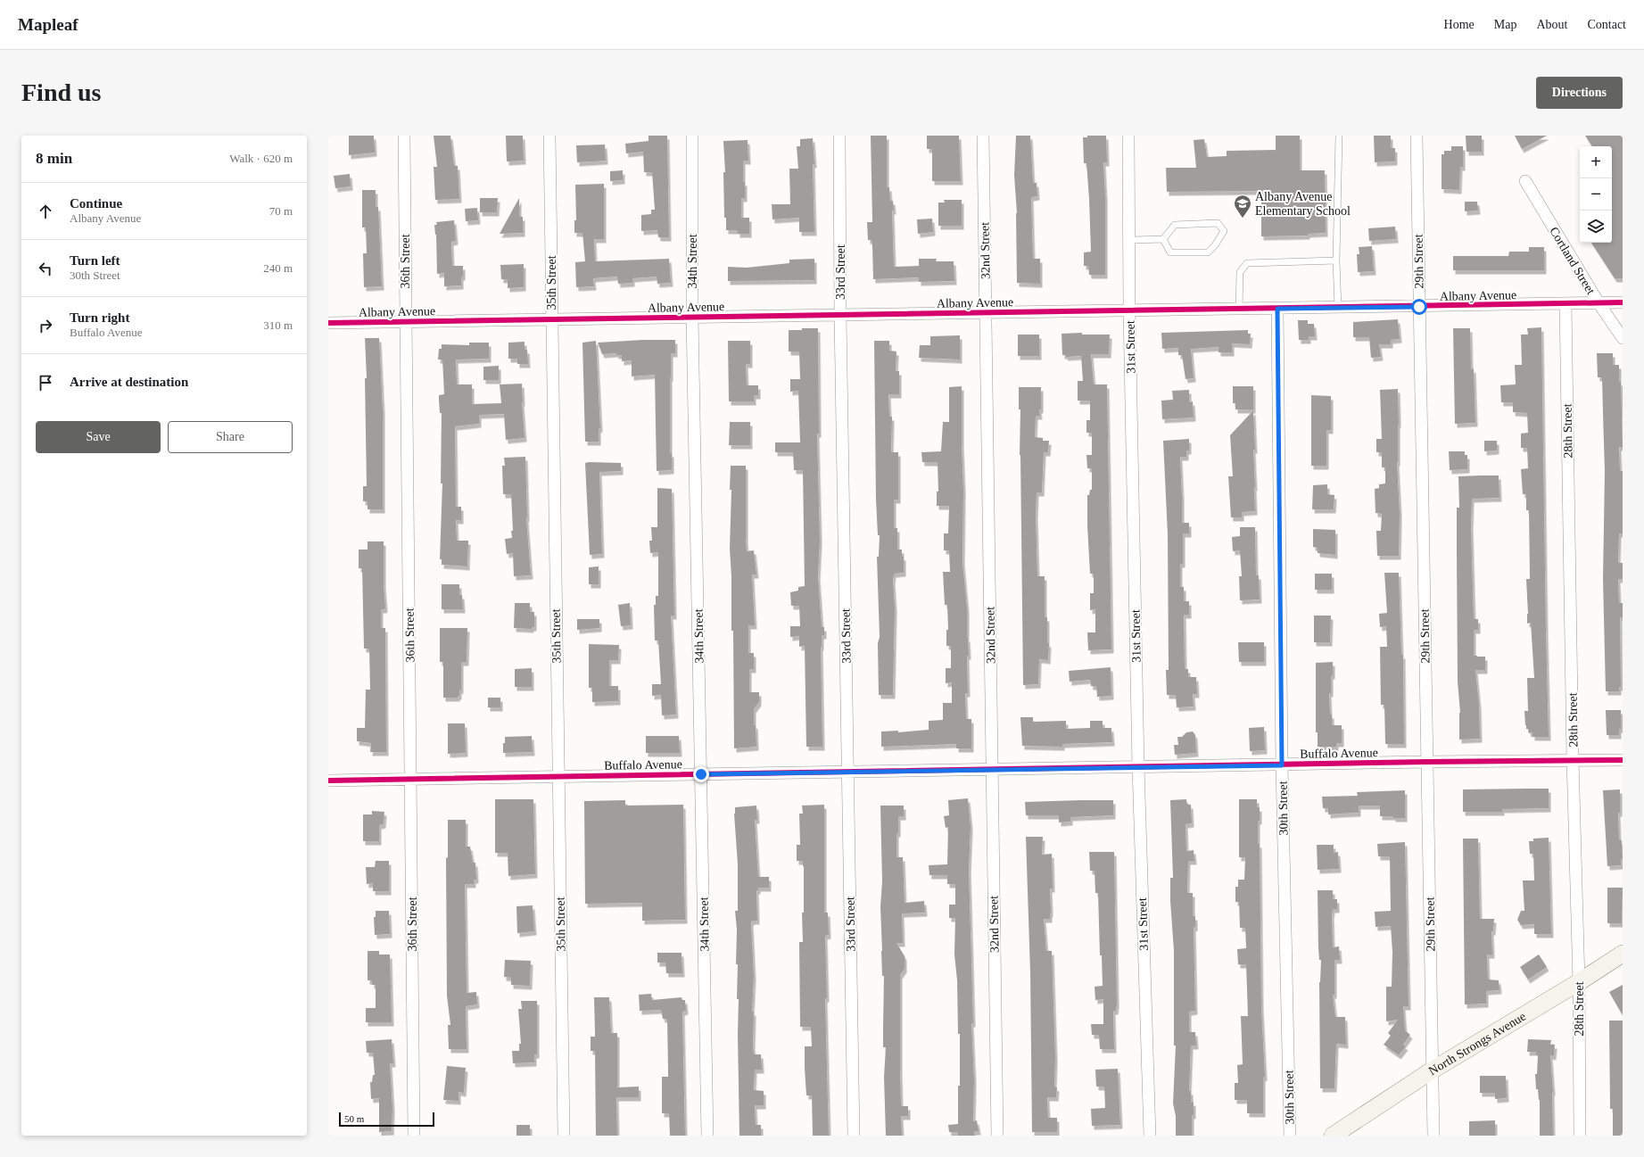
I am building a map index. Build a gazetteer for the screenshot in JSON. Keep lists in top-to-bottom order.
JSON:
{
  "streets": {
    "street": [
      "32nd Street",
      "Cortland Street",
      "36th Street",
      "34th Street",
      "29th Street",
      "33rd Street",
      "35th Street",
      "Albany Avenue",
      "31st Street",
      "28th Street",
      "Buffalo Avenue",
      "30th Street",
      "North Strongs Avenue"
    ]
  },
  "crossings": [
    ["32nd Street", "Albany Avenue"],
    ["32nd Street", "Buffalo Avenue"],
    ["Cortland Street", "Albany Avenue"],
    ["36th Street", "Albany Avenue"],
    ["36th Street", "Buffalo Avenue"],
    ["34th Street", "Albany Avenue"],
    ["34th Street", "Buffalo Avenue"],
    ["29th Street", "Albany Avenue"],
    ["29th Street", "Buffalo Avenue"],
    ["29th Street", "North Strongs Avenue"],
    ["33rd Street", "Albany Avenue"],
    ["33rd Street", "Buffalo Avenue"],
    ["35th Street", "Albany Avenue"],
    ["35th Street", "Buffalo Avenue"],
    ["Albany Avenue", "31st Street"],
    ["Albany Avenue", "28th Street"],
    ["Albany Avenue", "30th Street"],
    ["31st Street", "Buffalo Avenue"],
    ["28th Street", "Buffalo Avenue"],
    ["28th Street", "North Strongs Avenue"],
    ["Buffalo Avenue", "30th Street"]
  ],
  "places": {
    "school or university": ["Albany Avenue Elementary School"]
  },
  "scale_bar": "50 m",
  "page": {
    "header": "Mapleaf",
    "nav": [
      "Home",
      "Map",
      "About",
      "Contact"
    ],
    "buttons": [
      "Directions",
      ["Save", "Share"]
    ],
    "title": "Find us",
    "heading": ["8 min", "Walk · 620 m"],
    "map_buttons": ["+", "−"],
    "list": [
      ["Continue", "Albany Avenue", "70 m"],
      ["Turn left", "30th Street", "240 m"],
      ["Turn right", "Buffalo Avenue", "310 m"],
      "Arrive at destination"
    ],
    "scale": "50 m"
  }
}
